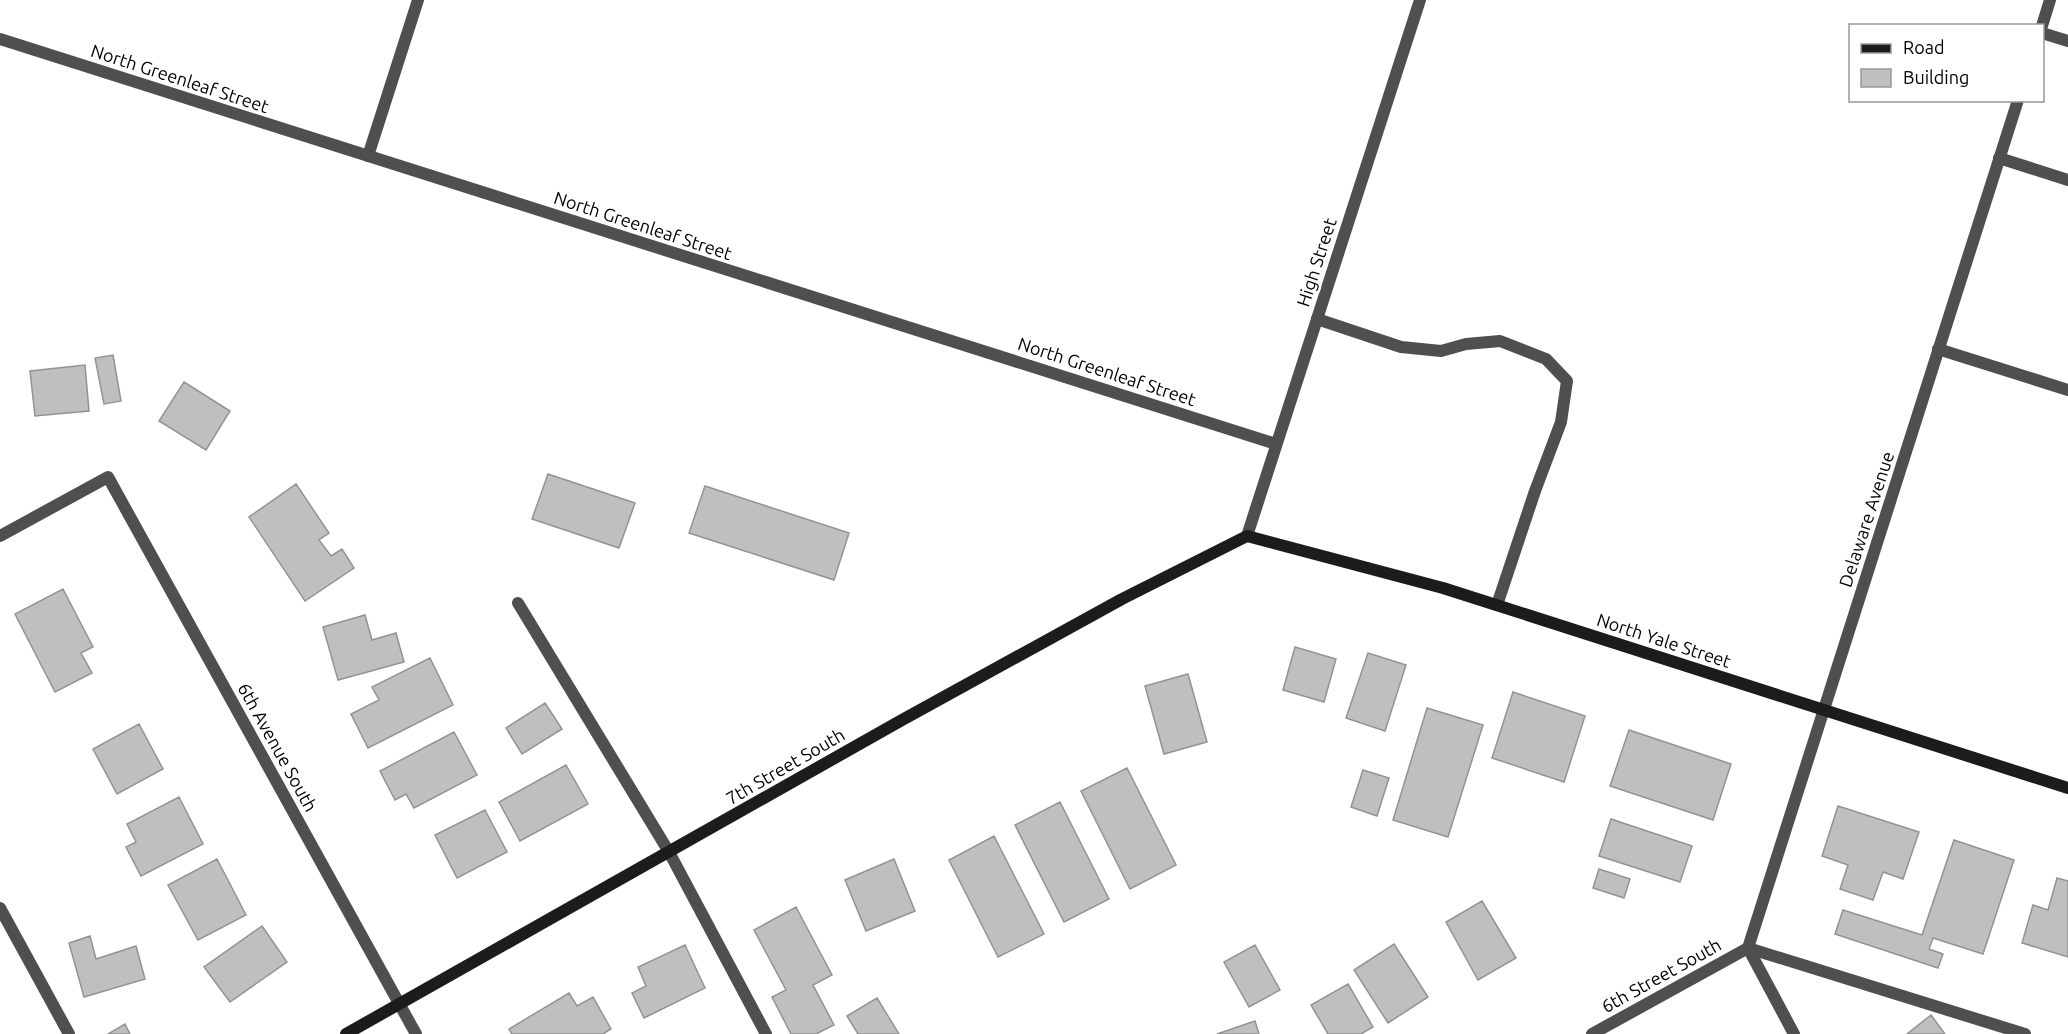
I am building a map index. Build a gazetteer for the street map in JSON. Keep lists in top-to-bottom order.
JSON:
{
  "streets": {
    "main road": ["North Yale Street", "7th Street South"],
    "street": [
      "North Greenleaf Street",
      "High Street",
      "Delaware Avenue",
      "6th Avenue South",
      "6th Street South"
    ]
  },
  "crossings": [
    ["North Greenleaf Street", "High Street"],
    ["High Street", "North Yale Street"],
    ["High Street", "7th Street South"],
    ["Delaware Avenue", "North Yale Street"],
    ["Delaware Avenue", "6th Street South"],
    ["North Yale Street", "7th Street South"],
    ["6th Avenue South", "7th Street South"]
  ],
  "legend": ["Road", "Building"]
}
